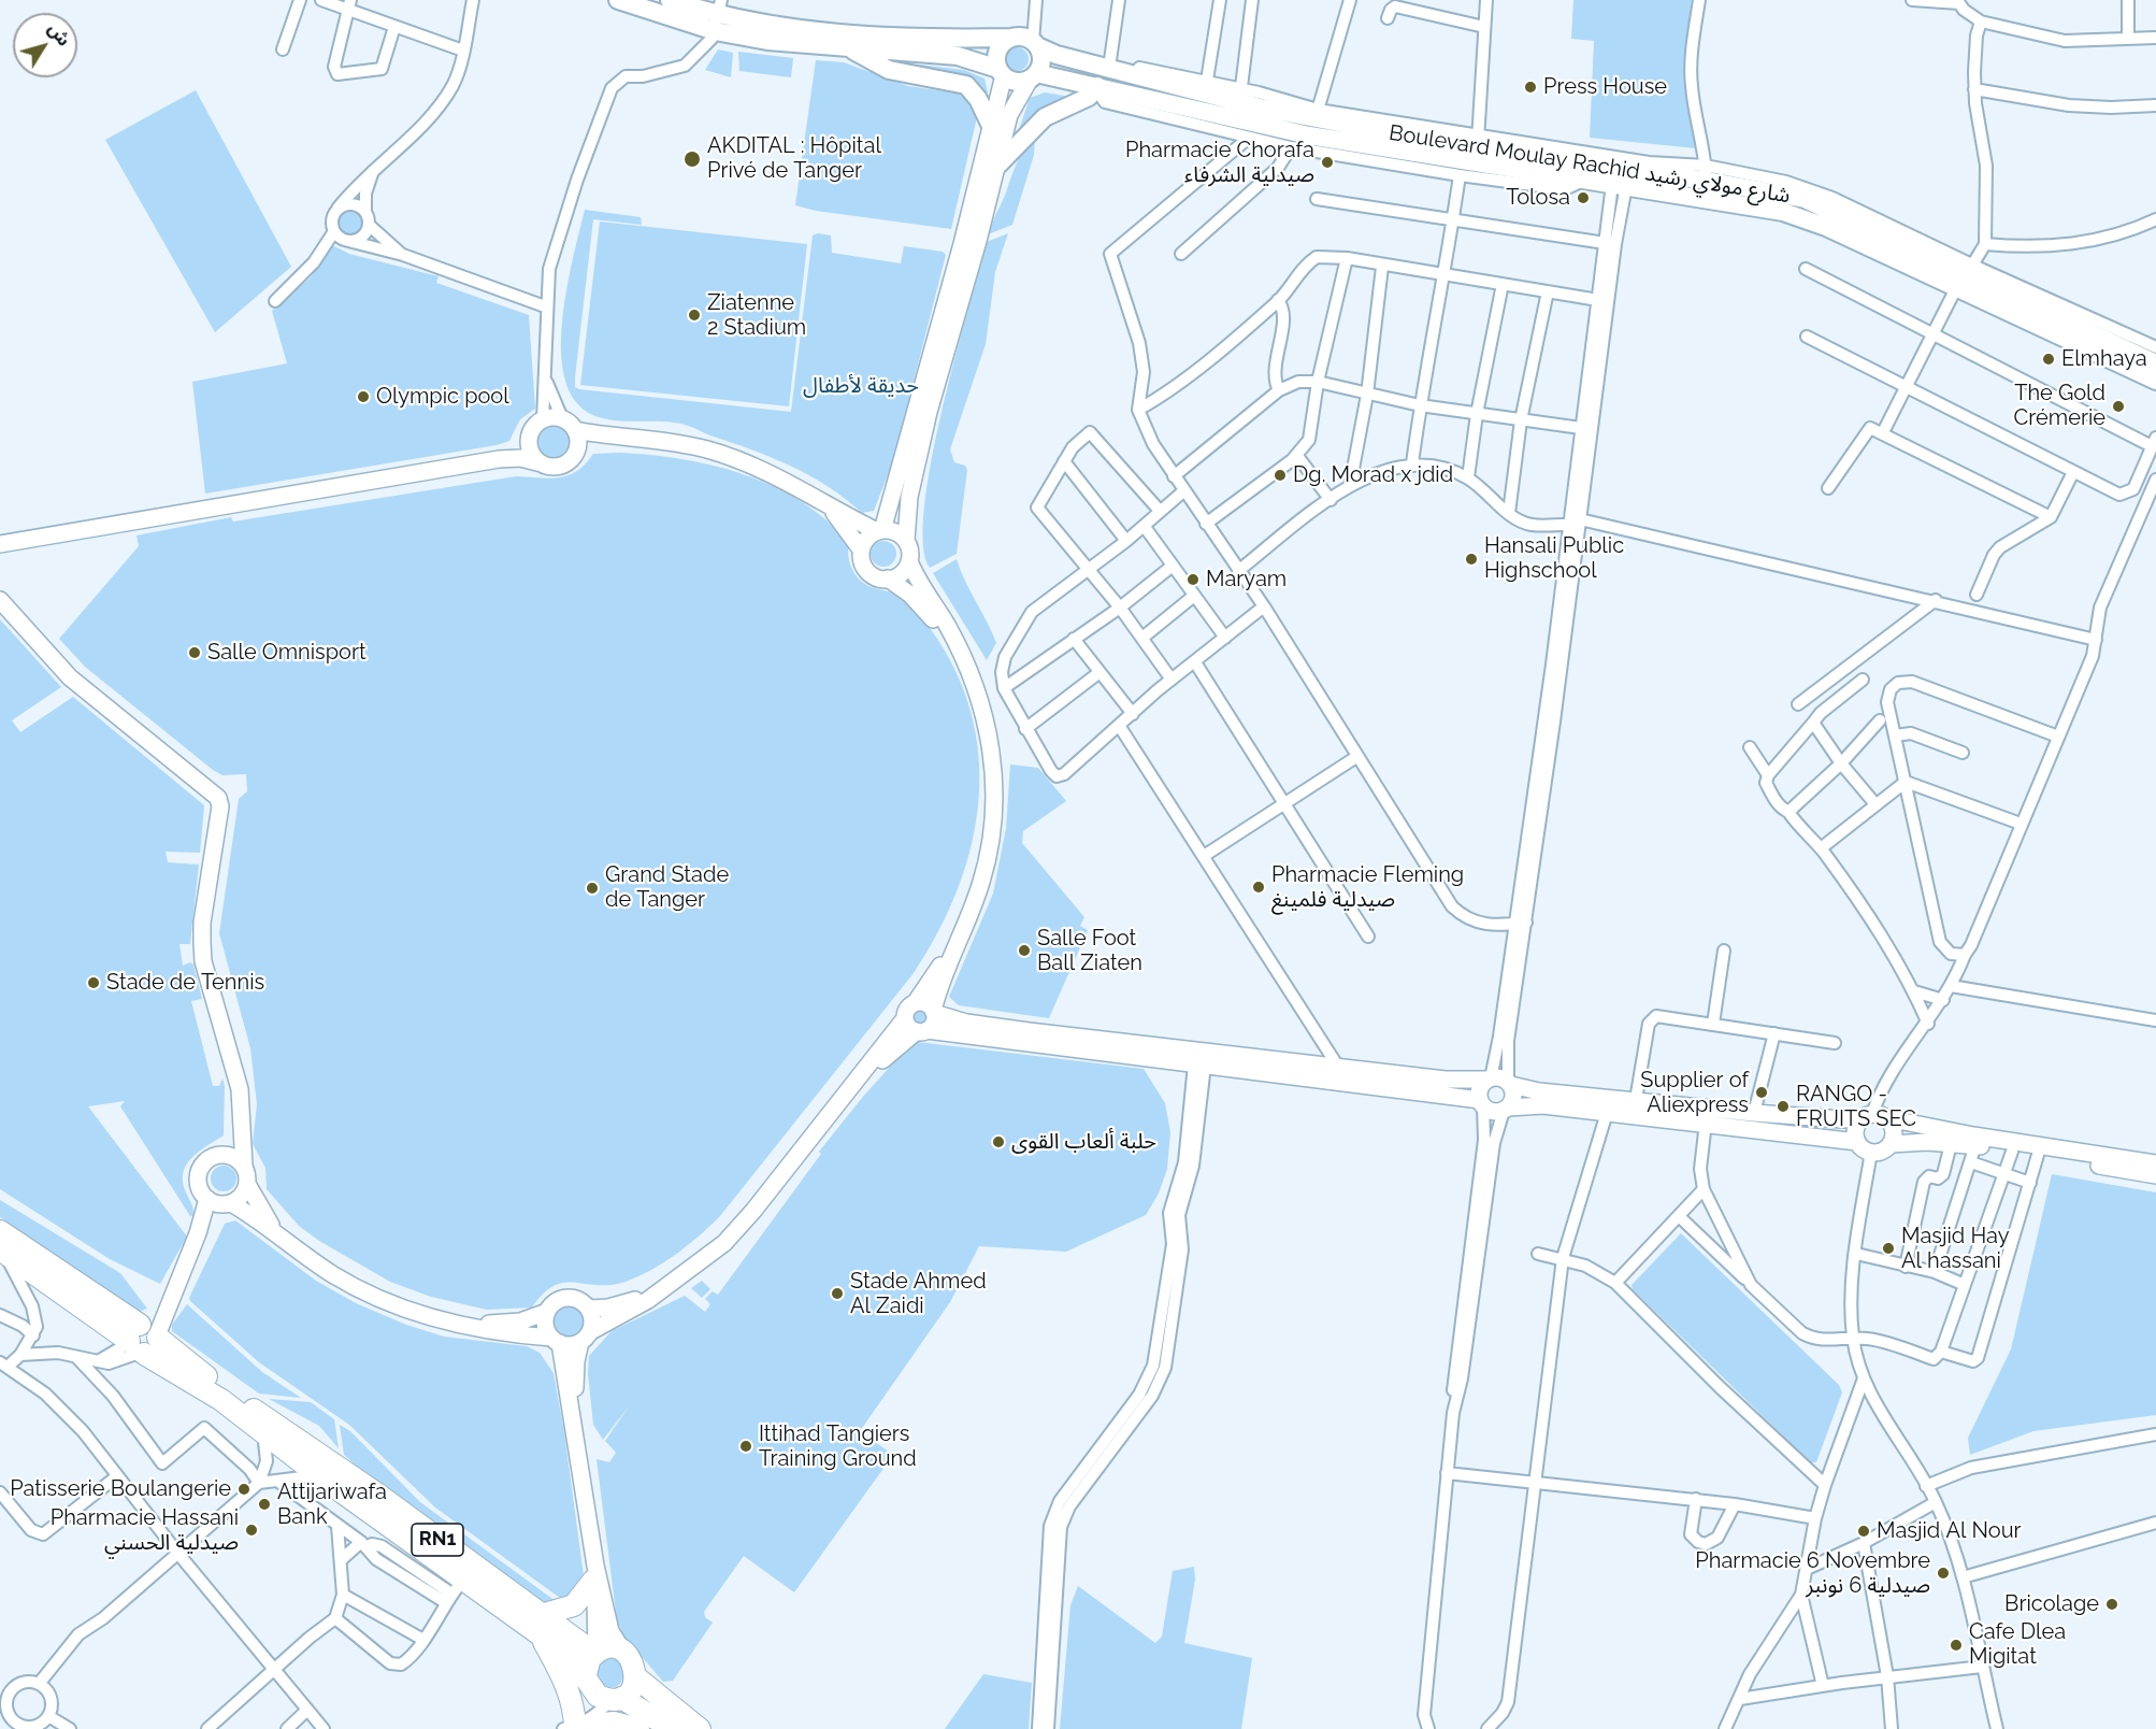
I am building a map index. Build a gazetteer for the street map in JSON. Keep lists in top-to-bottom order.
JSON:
{
  "streets": {
    "highway": ["RN1"],
    "main road": ["Boulevard Moulay Rachid شارع مولاي رشيد"]
  },
  "parks": ["حديقة لأطفال"],
  "places": [
    "Press House",
    "AKDITAL : Hôpital Privé de Tanger",
    "Pharmacie Chorafa صيدلية الشرفاء",
    "Tolosa",
    "Ziatenne 2 Stadium",
    "Elmhaya",
    "Olympic pool",
    "The Gold Crémerie",
    "Dg. Morad x jdid",
    "Hansali Public Highschool",
    "Maryam",
    "Salle Omnisport",
    "Pharmacie Fleming صيدلية فلمينغ",
    "Grand Stade de Tanger",
    "Salle Foot Ball Ziaten",
    "Stade de Tennis",
    "Supplier of Aliexpress",
    "RANGO - FRUITS SEC",
    "حلبة ألعاب القوى",
    "Masjid Hay Al hassani",
    "Stade Ahmed Al Zaidi",
    "Ittihad Tangiers Training Ground",
    "Patisserie Boulangerie",
    "Attijariwafa Bank",
    "Pharmacie Hassani صيدلية الحسني",
    "Masjid Al Nour",
    "Pharmacie 6 Novembre صيدلية 6 نونبر",
    "Bricolage",
    "Cafe Dlea Migitat"
  ],
  "north": "top right"
}
